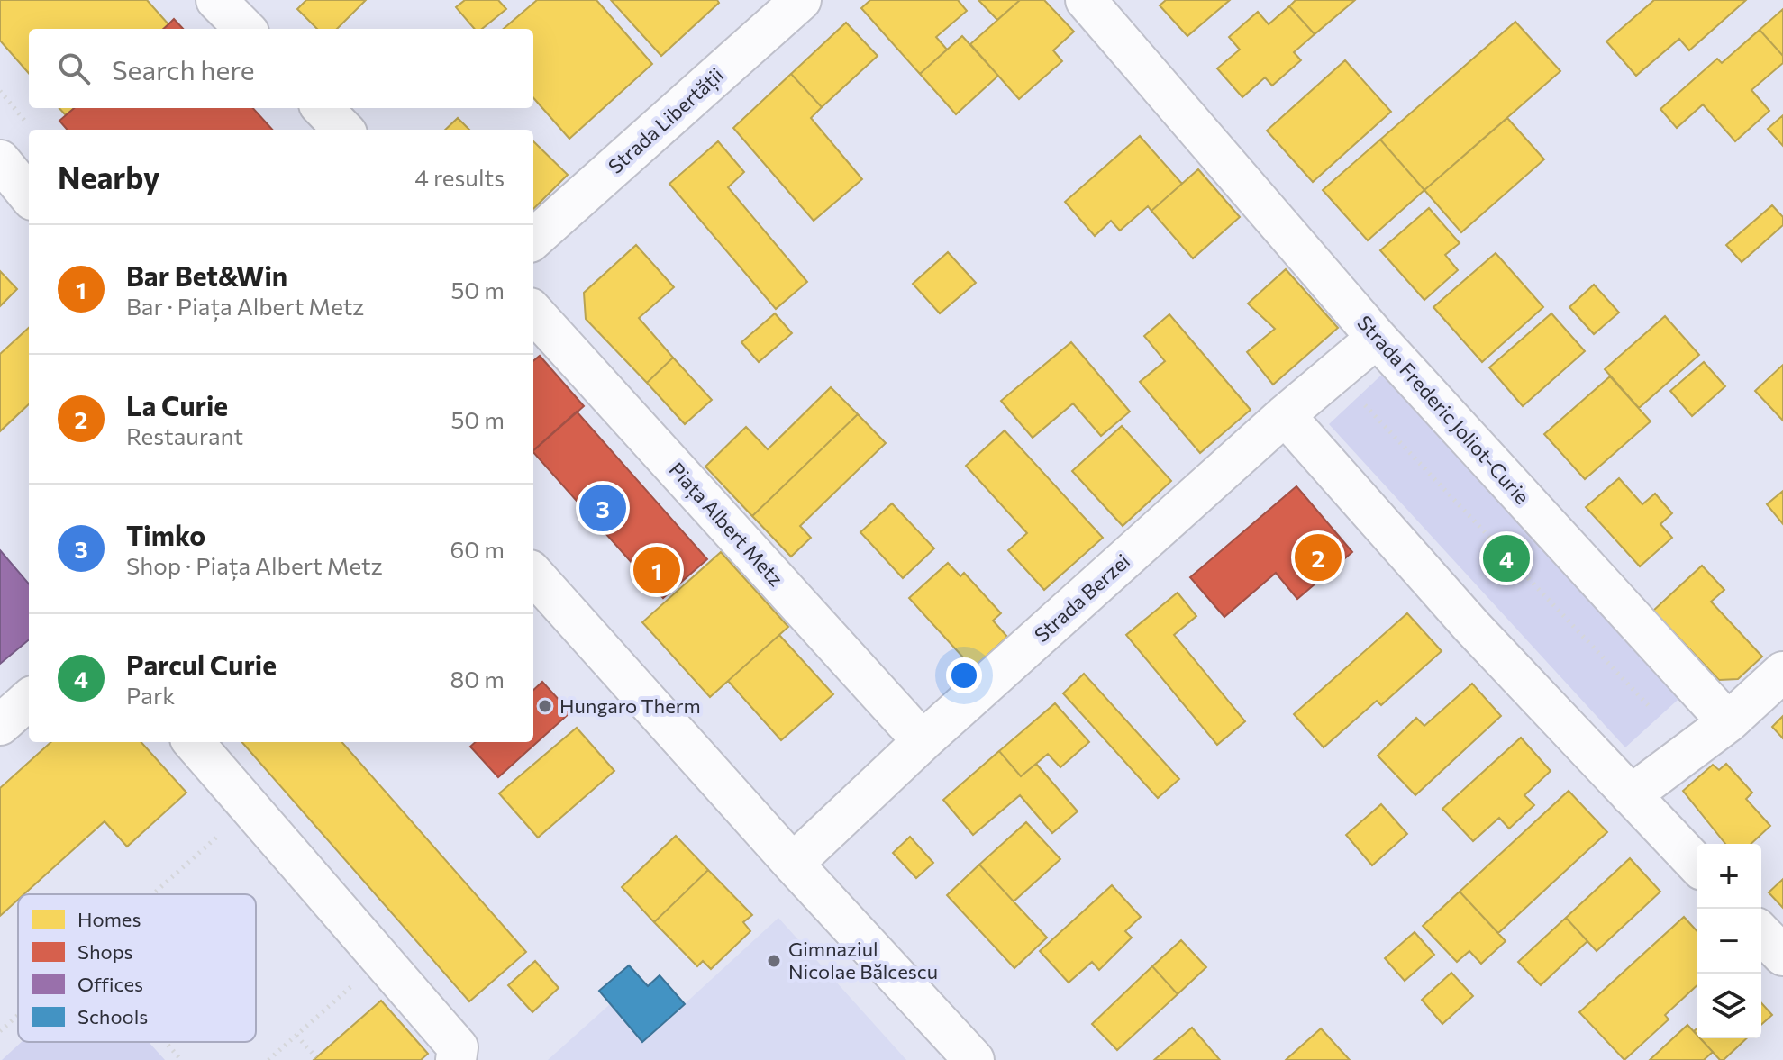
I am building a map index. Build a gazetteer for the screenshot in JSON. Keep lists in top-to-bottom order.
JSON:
{
  "streets": {
    "street": [
      "Strada Libertății",
      "Strada Frederic Joliot-Curie",
      "Piața Albert Metz",
      "Strada Berzei"
    ]
  },
  "crossings": [
    ["Strada Frederic Joliot-Curie", "Strada Berzei"],
    ["Piața Albert Metz", "Strada Berzei"]
  ],
  "places": ["Hungaro Therm", "Gimnaziul Nicolae Bălcescu"],
  "legend": [
    "Homes",
    "Shops",
    "Offices",
    "Schools"
  ],
  "page": {
    "search": "Search here",
    "heading": ["Nearby", "4 results"],
    "list": [
      {
        "mark": "1",
        "name": "Bar Bet&Win",
        "note": "Bar · Piața Albert Metz",
        "value": "50 m"
      },
      {
        "mark": "2",
        "name": "La Curie",
        "note": "Restaurant",
        "value": "50 m"
      },
      {
        "mark": "3",
        "name": "Timko",
        "note": "Shop · Piața Albert Metz",
        "value": "60 m"
      },
      {
        "mark": "4",
        "name": "Parcul Curie",
        "note": "Park",
        "value": "80 m"
      }
    ],
    "pins": [
      "3",
      "2",
      "4",
      "1"
    ],
    "map_buttons": ["+", "−"]
  }
}
